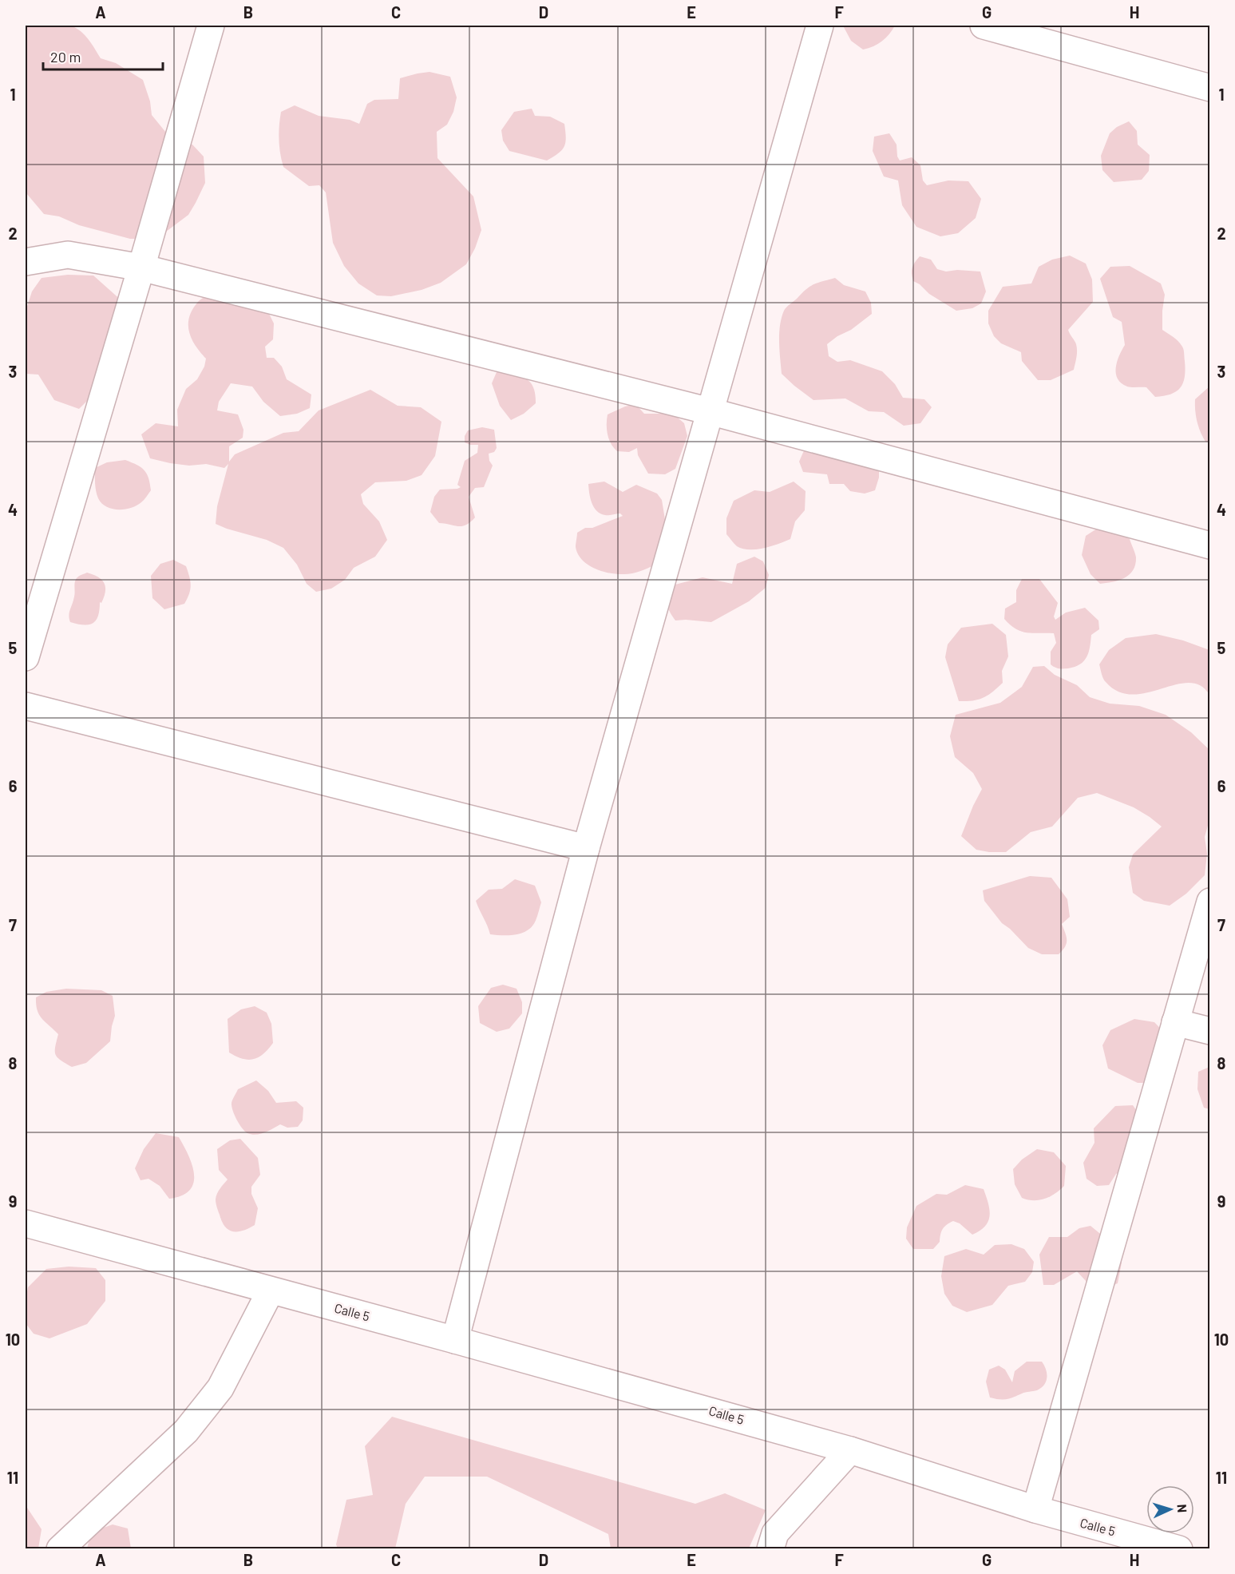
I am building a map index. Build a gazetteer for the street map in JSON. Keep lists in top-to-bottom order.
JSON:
{
  "streets": {
    "street": ["Calle 5"]
  },
  "scale_bar": "20 m",
  "north": "right",
  "grid": {
    "columns": [
      "A",
      "B",
      "C",
      "D",
      "E",
      "F",
      "G",
      "H"
    ],
    "rows": [
      "1",
      "2",
      "3",
      "4",
      "5",
      "6",
      "7",
      "8",
      "9",
      "10",
      "11"
    ]
  }
}
